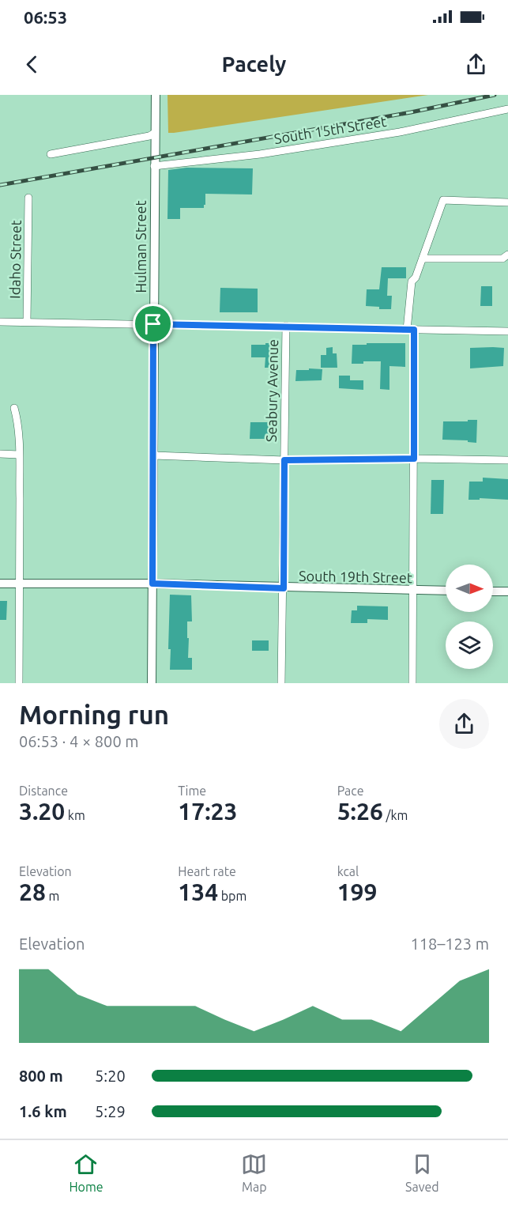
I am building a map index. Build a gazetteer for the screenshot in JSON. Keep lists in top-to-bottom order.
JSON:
{
  "streets": {
    "street": [
      "South 15th Street",
      "Hulman Street",
      "Idaho Street",
      "Seabury Avenue",
      "South 19th Street"
    ]
  },
  "crossings": [
    ["South 15th Street", "Hulman Street"],
    ["Hulman Street", "South 19th Street"],
    ["Seabury Avenue", "South 19th Street"]
  ],
  "north": "right",
  "page": {
    "status": "06:53",
    "header": "Pacely",
    "heading": ["Morning run", "06:53 · 4 × 800 m"],
    "stats": [
      ["Distance", "3.20 km"],
      ["Time", "17:23"],
      ["Pace", "5:26 /km"],
      ["Elevation", "28 m"],
      ["Heart rate", "134 bpm"],
      ["kcal", "199"]
    ],
    "chart": ["Elevation", "118–123 m"],
    "list": [
      {
        "name": "800 m",
        "note": "5:20"
      },
      {
        "name": "1.6 km",
        "note": "5:29"
      }
    ],
    "tabs": ["Home", "Map", "Saved"]
  }
}
